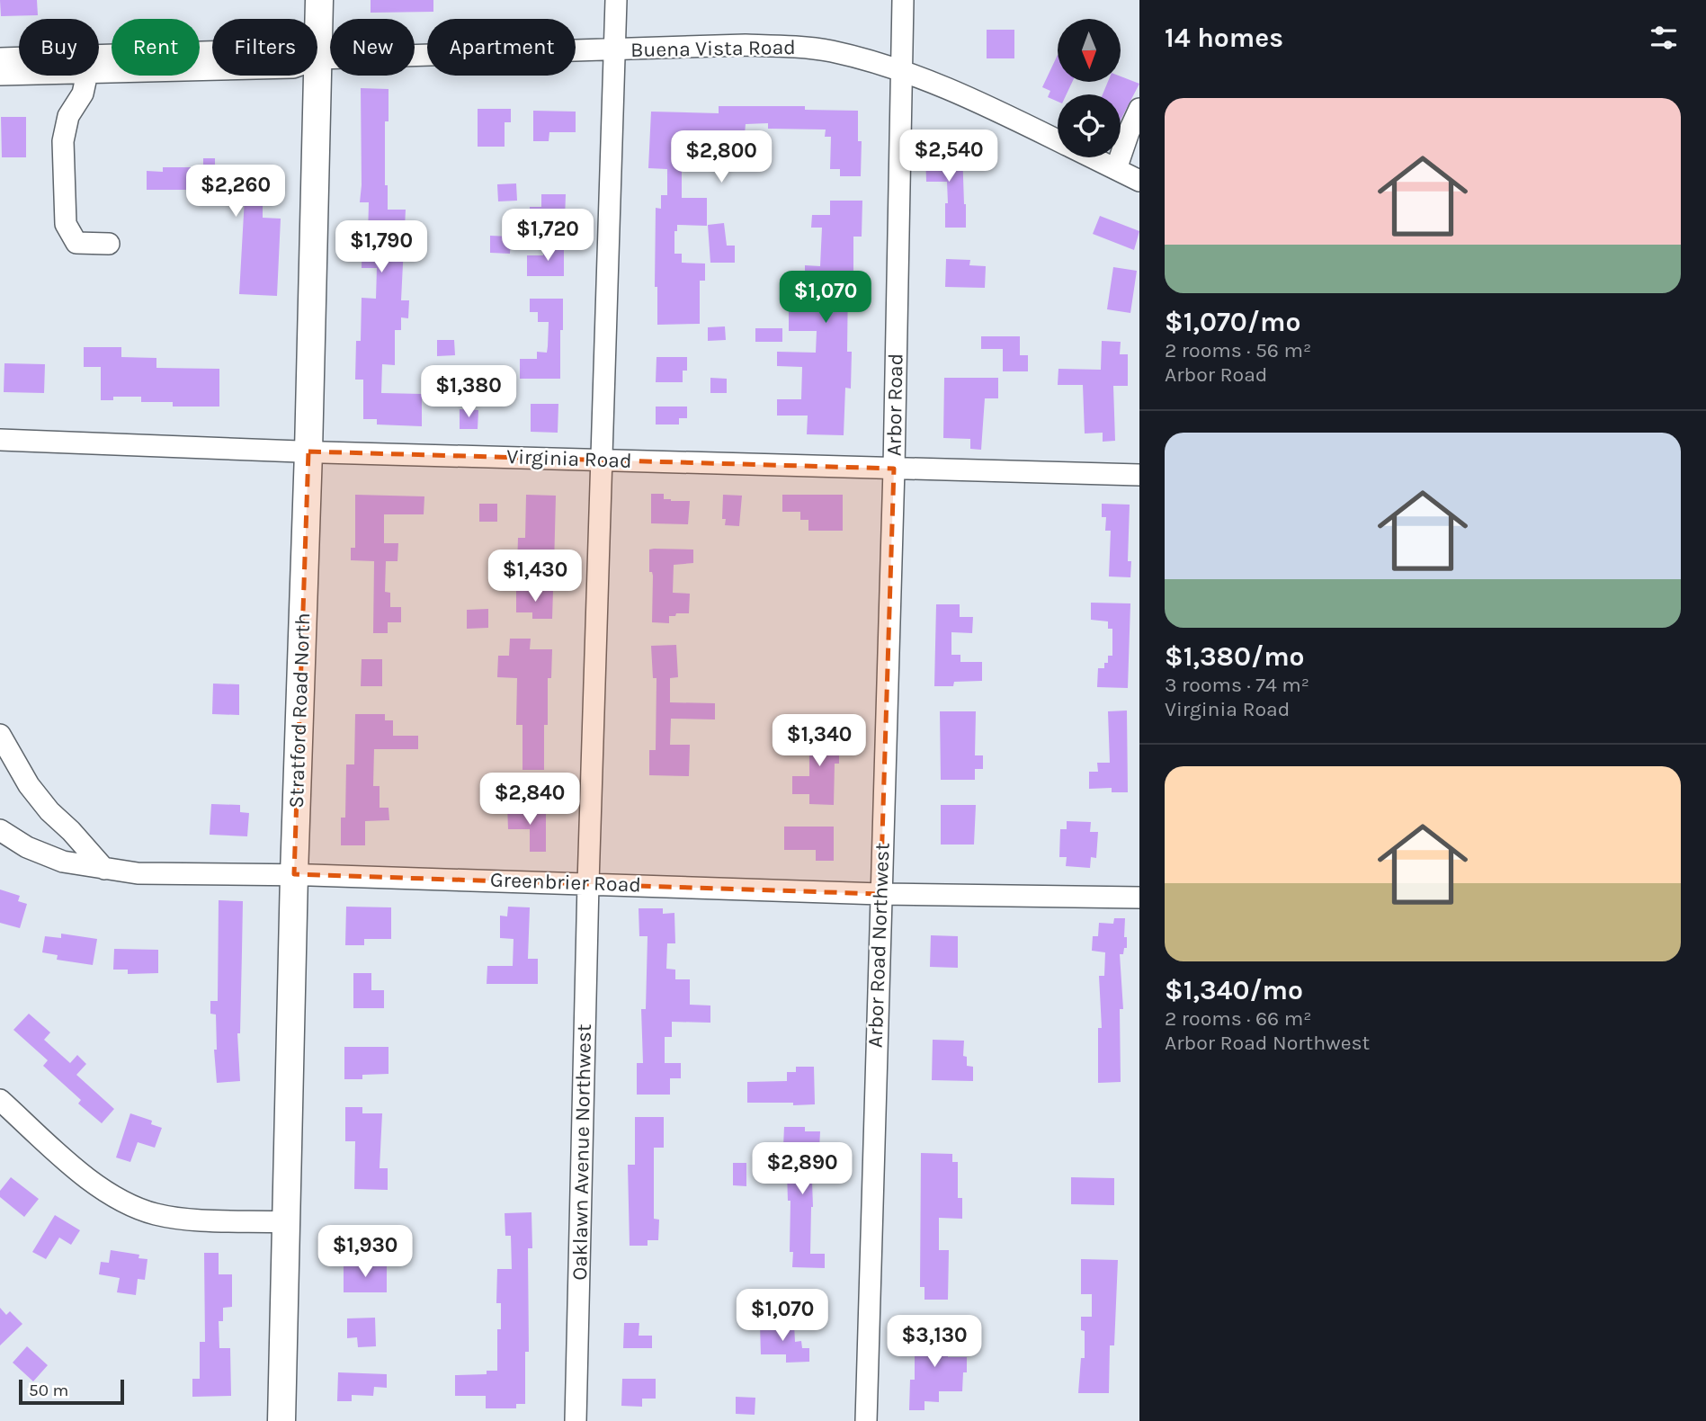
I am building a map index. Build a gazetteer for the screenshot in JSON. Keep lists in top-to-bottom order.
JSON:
{
  "streets": {
    "main road": ["Stratford Road North"],
    "street": [
      "Buena Vista Road",
      "Arbor Road",
      "Virginia Road",
      "Greenbrier Road",
      "Arbor Road Northwest",
      "Oaklawn Avenue Northwest"
    ]
  },
  "crossings": [
    ["Buena Vista Road", "Arbor Road"],
    ["Buena Vista Road", "Stratford Road North"],
    ["Buena Vista Road", "Oaklawn Avenue Northwest"],
    ["Arbor Road", "Virginia Road"],
    ["Arbor Road", "Arbor Road Northwest"],
    ["Virginia Road", "Stratford Road North"],
    ["Virginia Road", "Arbor Road Northwest"],
    ["Virginia Road", "Oaklawn Avenue Northwest"],
    ["Stratford Road North", "Greenbrier Road"],
    ["Greenbrier Road", "Arbor Road Northwest"],
    ["Greenbrier Road", "Oaklawn Avenue Northwest"]
  ],
  "scale_bar": "50 m",
  "north": "bottom",
  "page": {
    "heading": "14 homes",
    "chip": [
      "Buy",
      "Rent",
      "Filters",
      "New",
      "Apartment"
    ],
    "list": [
      {
        "name": "$1,070/mo",
        "note": "2 rooms · 56 m² · Arbor Road"
      },
      {
        "name": "$1,380/mo",
        "note": "3 rooms · 74 m² · Virginia Road"
      },
      {
        "name": "$1,340/mo",
        "note": "2 rooms · 66 m² · Arbor Road Northwest"
      }
    ],
    "price": [
      "$2,540",
      "$2,800",
      "$2,260",
      "$1,720",
      "$1,790",
      "$1,070",
      "$1,380",
      "$1,430",
      "$1,340",
      "$2,840",
      "$2,890",
      "$1,930",
      "$1,070",
      "$3,130"
    ],
    "scale": "50 m"
  }
}
